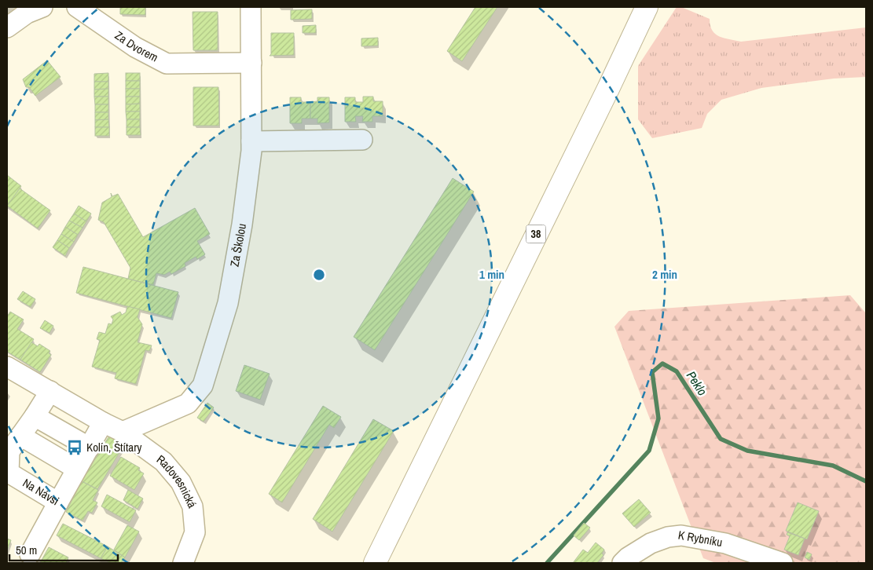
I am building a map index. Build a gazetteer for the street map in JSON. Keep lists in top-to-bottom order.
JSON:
{
  "streets": {
    "main road": ["38"],
    "street": [
      "Za Dvorem",
      "Za Školou",
      "Radovesnická",
      "Na Návsi",
      "K Rybníku"
    ]
  },
  "crossings": [
    ["Za Dvorem", "Za Školou"],
    ["Za Školou", "Radovesnická"],
    ["Radovesnická", "Na Návsi"]
  ],
  "water": ["Peklo"],
  "places": {
    "bus stop": ["Kolín, Štítary"]
  },
  "scale_bar": "50 m",
  "rings": ["1 min", "2 min"]
}
